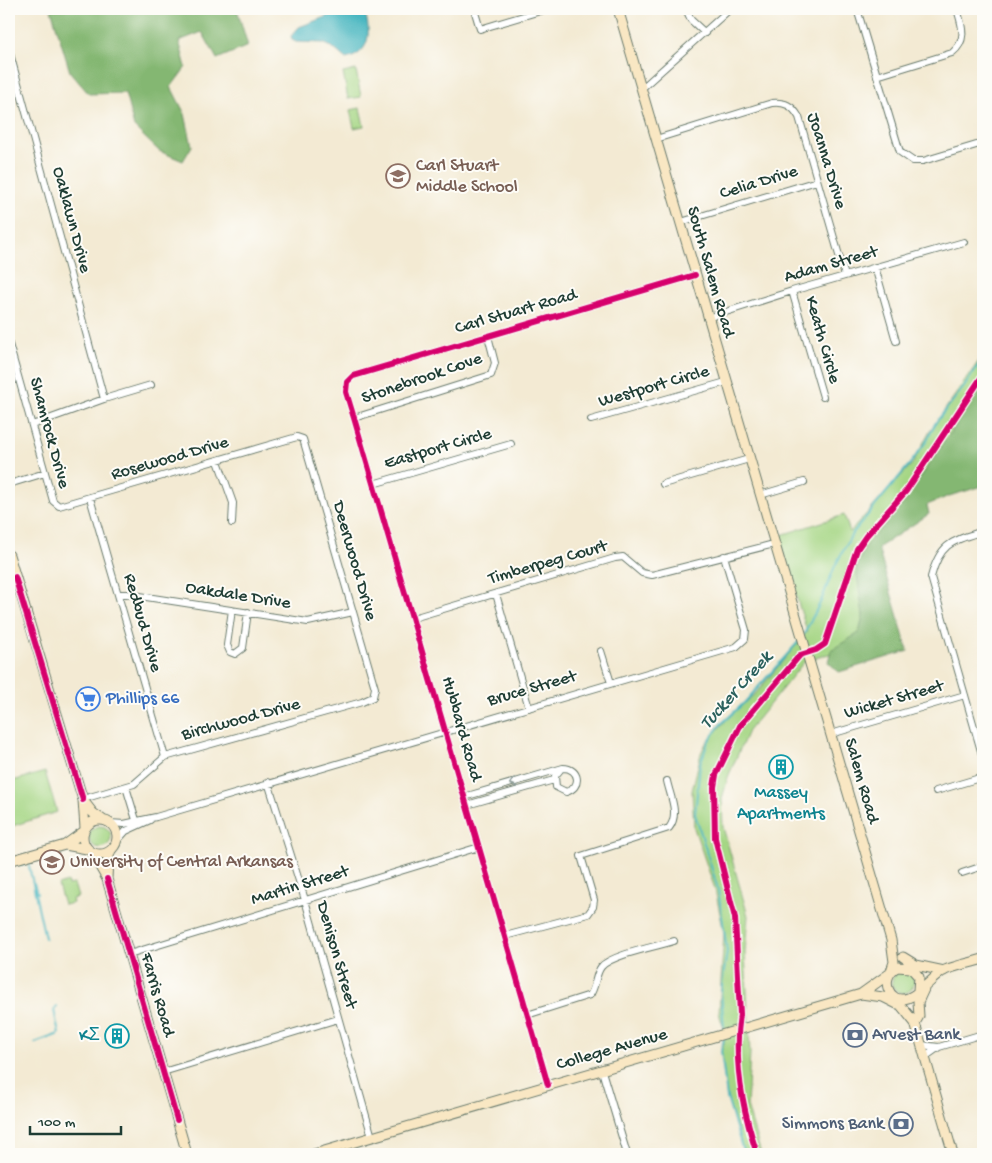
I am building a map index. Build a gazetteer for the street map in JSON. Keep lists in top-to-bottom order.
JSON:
{
  "streets": {
    "street": [
      "Joanna Drive",
      "Celia Drive",
      "Oaklawn Drive",
      "Adam Street",
      "South Salem Road",
      "Carl Stuart Road",
      "Keath Circle",
      "Stonebrook Cove",
      "Westport Circle",
      "Shamrock Drive",
      "Eastport Circle",
      "Rosewood Drive",
      "Deerwood Drive",
      "Timberpeg Court",
      "Oakdale Drive",
      "Redbud Drive",
      "Bruce Street",
      "Wicket Street",
      "Birchwood Drive",
      "Hubbard Road",
      "Salem Road",
      "Martin Street",
      "Denison Street",
      "Farris Road",
      "College Avenue"
    ]
  },
  "crossings": [
    ["Joanna Drive", "Celia Drive"],
    ["Joanna Drive", "Adam Street"],
    ["Joanna Drive", "South Salem Road"],
    ["Celia Drive", "South Salem Road"],
    ["Adam Street", "South Salem Road"],
    ["Adam Street", "Keath Circle"],
    ["South Salem Road", "Carl Stuart Road"],
    ["South Salem Road", "Westport Circle"],
    ["South Salem Road", "Timberpeg Court"],
    ["South Salem Road", "Salem Road"],
    ["Carl Stuart Road", "Stonebrook Cove"],
    ["Carl Stuart Road", "Hubbard Road"],
    ["Stonebrook Cove", "Hubbard Road"],
    ["Shamrock Drive", "Rosewood Drive"],
    ["Eastport Circle", "Hubbard Road"],
    ["Rosewood Drive", "Deerwood Drive"],
    ["Rosewood Drive", "Redbud Drive"],
    ["Deerwood Drive", "Oakdale Drive"],
    ["Deerwood Drive", "Birchwood Drive"],
    ["Timberpeg Court", "Bruce Street"],
    ["Timberpeg Court", "Hubbard Road"],
    ["Oakdale Drive", "Redbud Drive"],
    ["Redbud Drive", "Birchwood Drive"],
    ["Bruce Street", "Hubbard Road"],
    ["Bruce Street", "Denison Street"],
    ["Bruce Street", "Farris Road"],
    ["Wicket Street", "Salem Road"],
    ["Hubbard Road", "Martin Street"],
    ["Hubbard Road", "College Avenue"],
    ["Salem Road", "College Avenue"],
    ["Martin Street", "Denison Street"],
    ["Martin Street", "Farris Road"],
    ["Denison Street", "College Avenue"]
  ],
  "water": ["Tucker Creek"],
  "places": {
    "school or university": ["Carl Stuart Middle School", "University of Central Arkansas"],
    "supermarket": ["Phillips 66"],
    "building": ["Massey Apartments", "KΣ"],
    "bank": ["Arvest Bank", "Simmons Bank"]
  },
  "scale_bar": "100 m"
}
